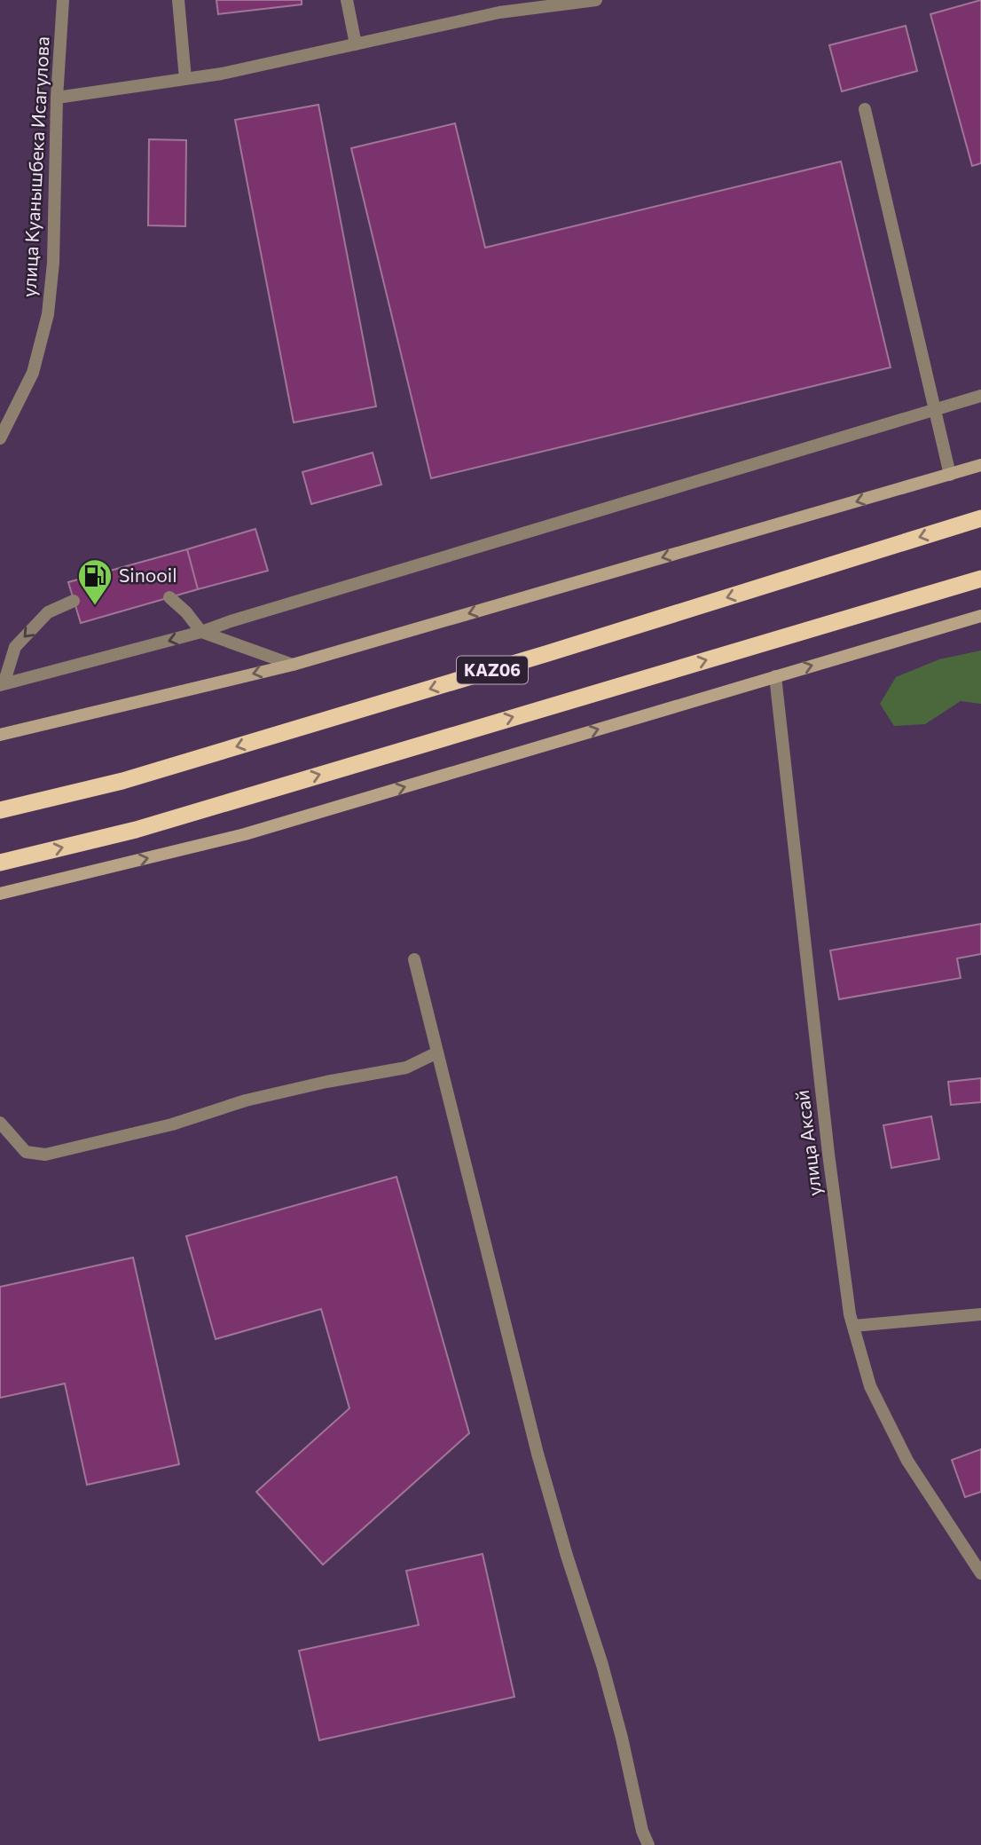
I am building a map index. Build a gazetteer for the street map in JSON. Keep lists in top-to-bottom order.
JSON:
{
  "streets": {
    "highway": ["KАZ06"],
    "street": ["улица Куанышбека Исагулова", "улица Аксай"]
  },
  "places": {
    "fuel station": ["Sinooil"]
  }
}
